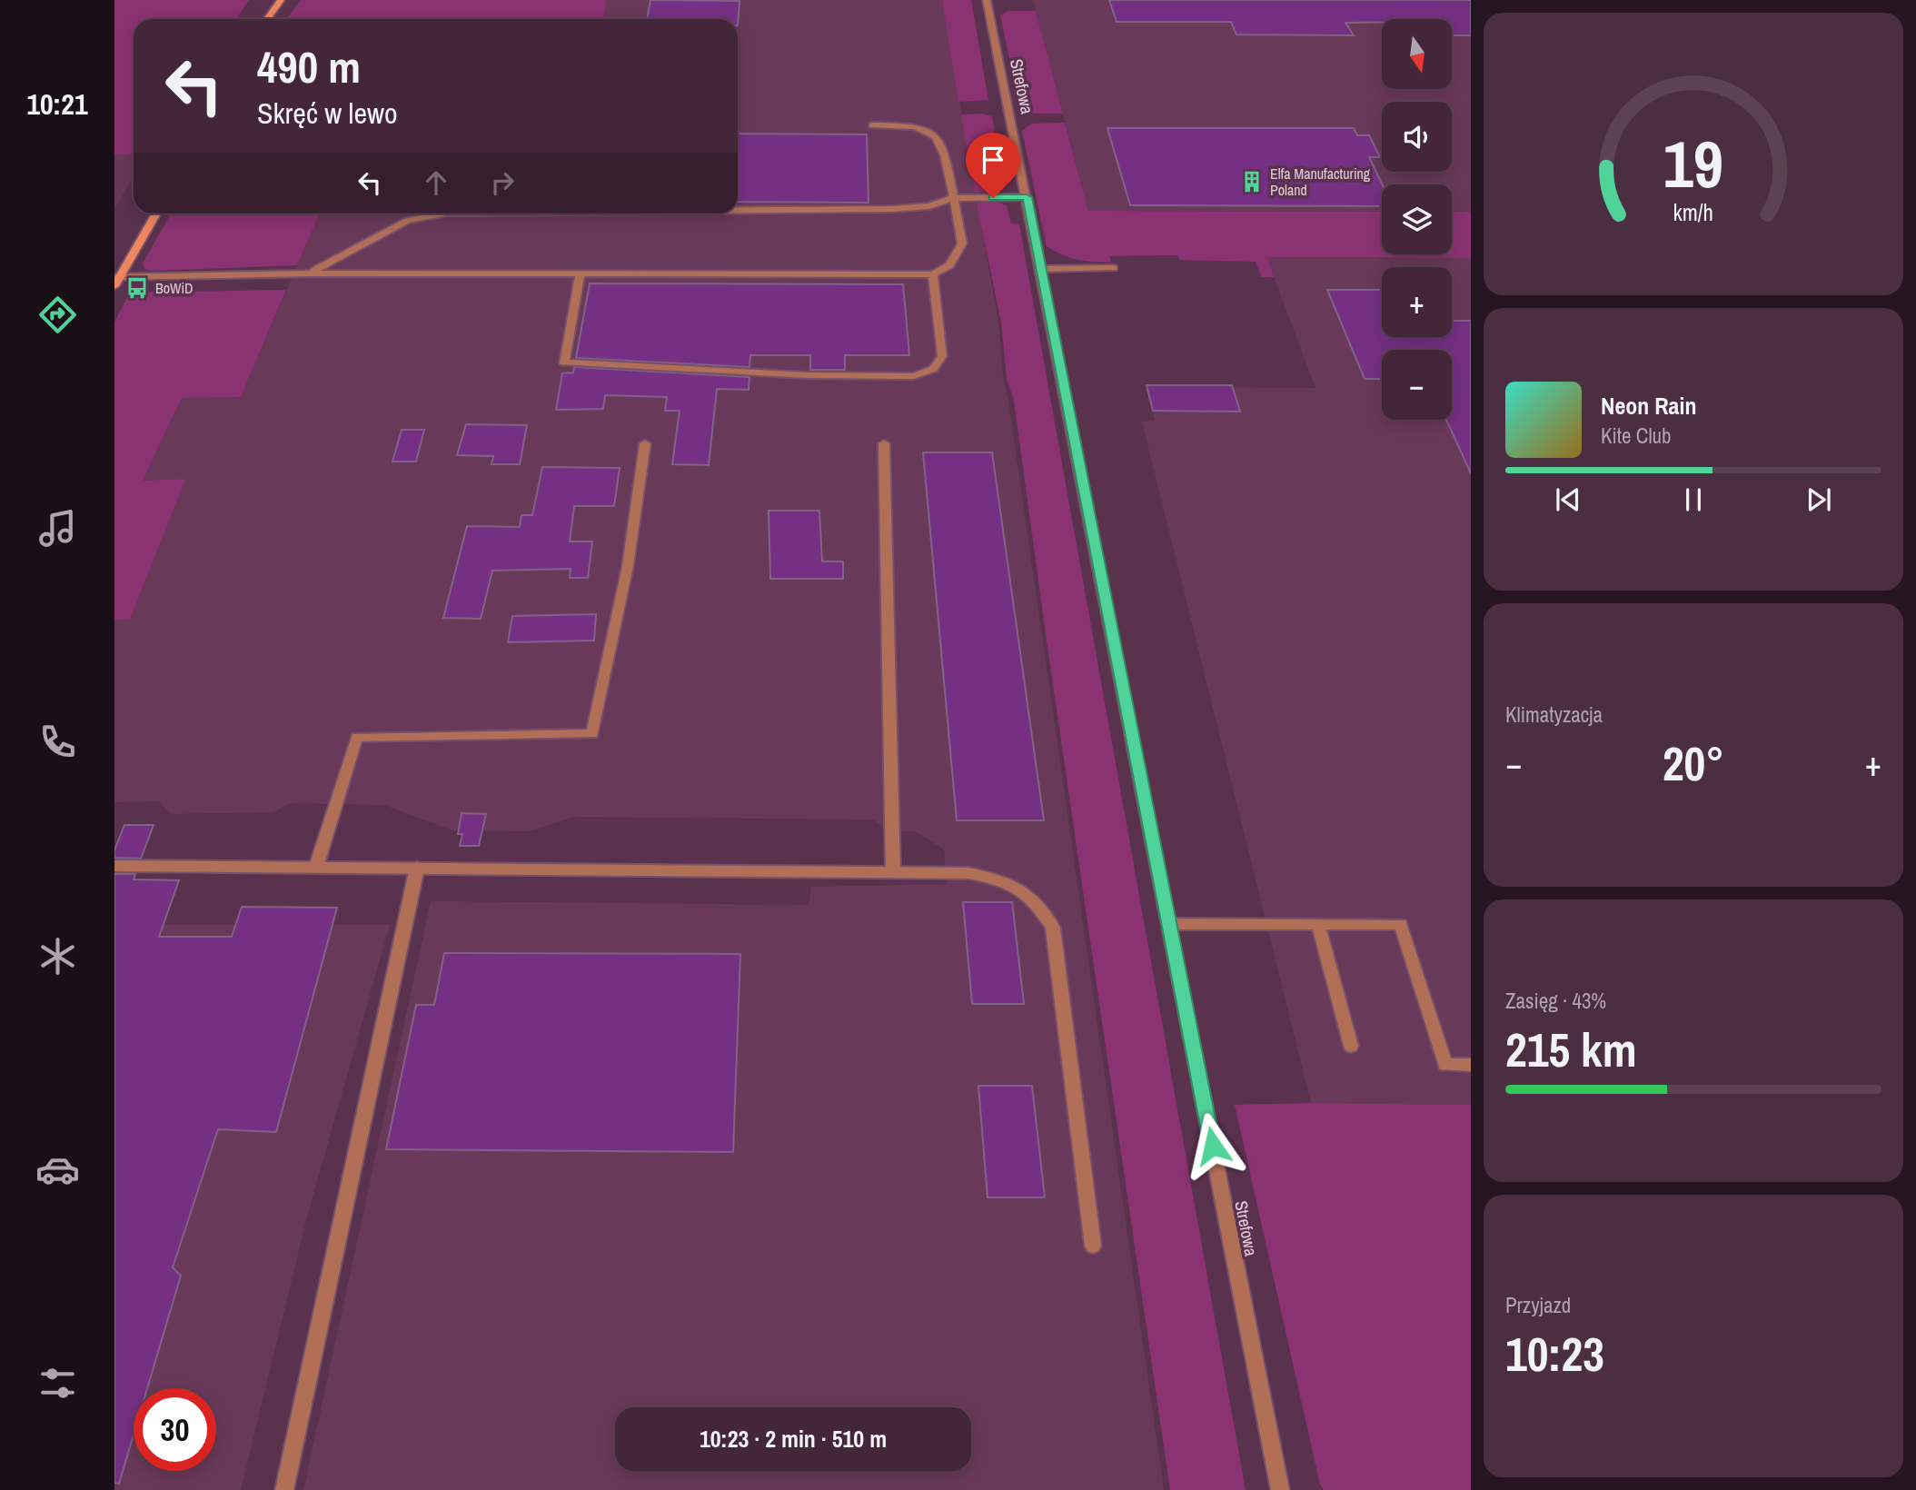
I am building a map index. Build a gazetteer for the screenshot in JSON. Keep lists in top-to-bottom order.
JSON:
{
  "streets": {
    "street": ["Strefowa"]
  },
  "places": {
    "building": ["Elfa Manufacturing Poland"],
    "bus stop": ["BoWiD"]
  },
  "north": "bottom",
  "page": {
    "tabs": "10:21",
    "map_buttons": ["+", "−"],
    "turn": ["490 m", "Skręć w lewo"],
    "song": ["Neon Rain", "Kite Club"],
    "tile": [
      "Klimatyzacja",
      ["Zasięg · 43%", "215 km"],
      ["Przyjazd", "10:23"]
    ],
    "heat": ["−", "20°", "+"],
    "limit": "30",
    "trip": "10:23 · 2 min · 510 m",
    "gauge": ["19", "km/h"]
  }
}
